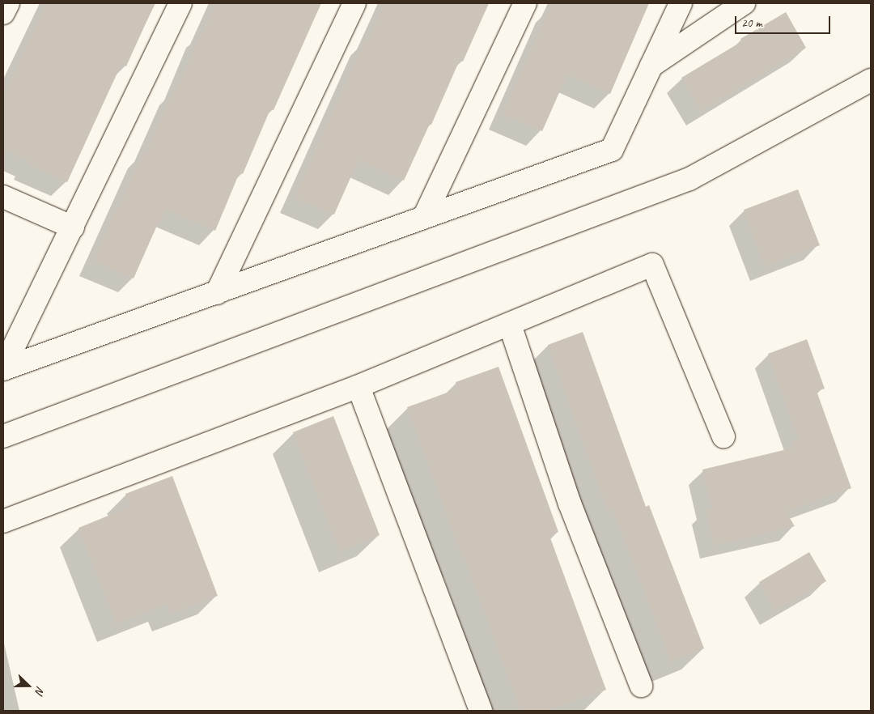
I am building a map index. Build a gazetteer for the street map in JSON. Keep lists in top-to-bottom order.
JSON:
{
  "scale_bar": "20 m",
  "north": "right"
}
